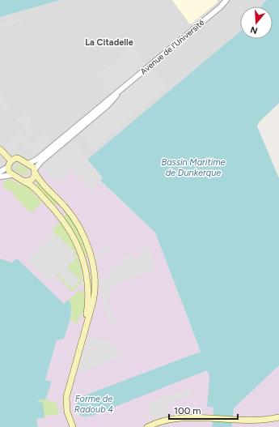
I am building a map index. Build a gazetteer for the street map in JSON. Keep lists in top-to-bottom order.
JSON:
{
  "streets": {
    "street": ["Avenue de l'Université"]
  },
  "districts": ["La Citadelle"],
  "water": ["Bassin Maritime de Dunkerque", "Forme de Radoub 4"],
  "scale_bar": "100 m",
  "north": "bottom"
}
